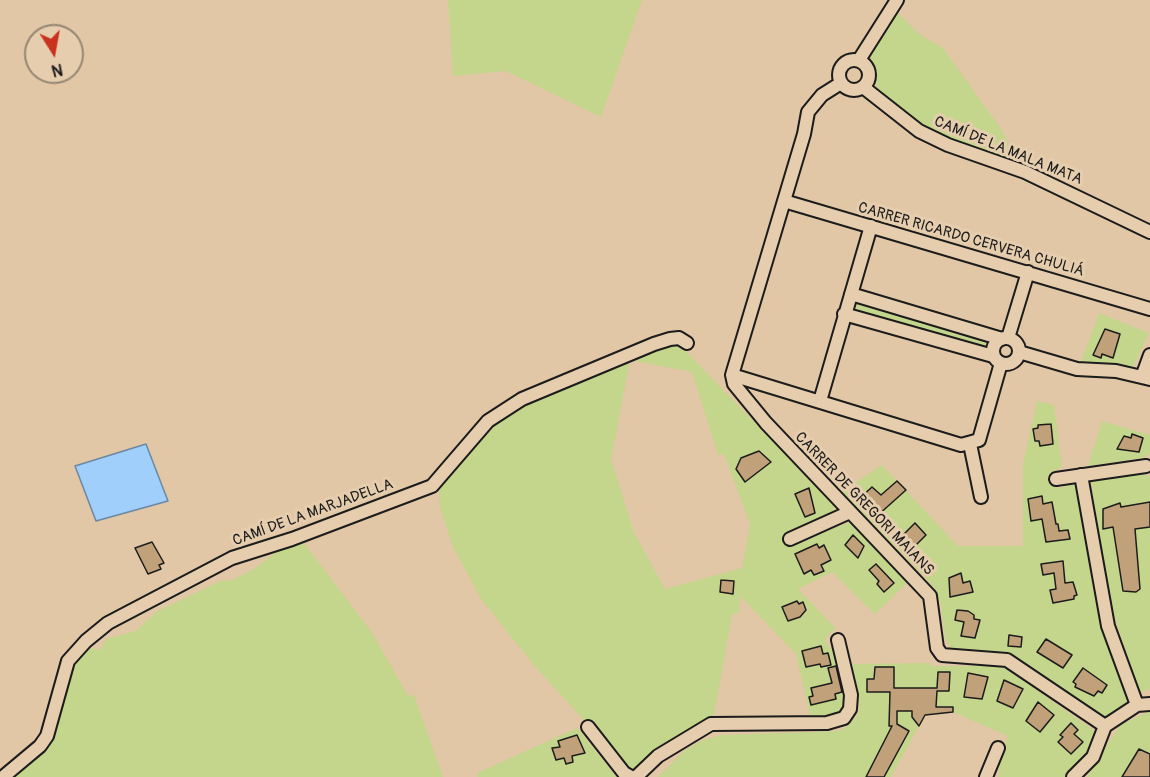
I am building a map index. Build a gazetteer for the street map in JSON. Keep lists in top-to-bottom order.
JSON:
{
  "streets": {
    "street": [
      "CAMÍ DE LA MALA MATA",
      "CARRER RICARDO CERVERA CHULIÁ",
      "CARRER DE GREGORI MAIANS",
      "CAMÍ DE LA MARJADELLA"
    ]
  },
  "north": "bottom"
}
